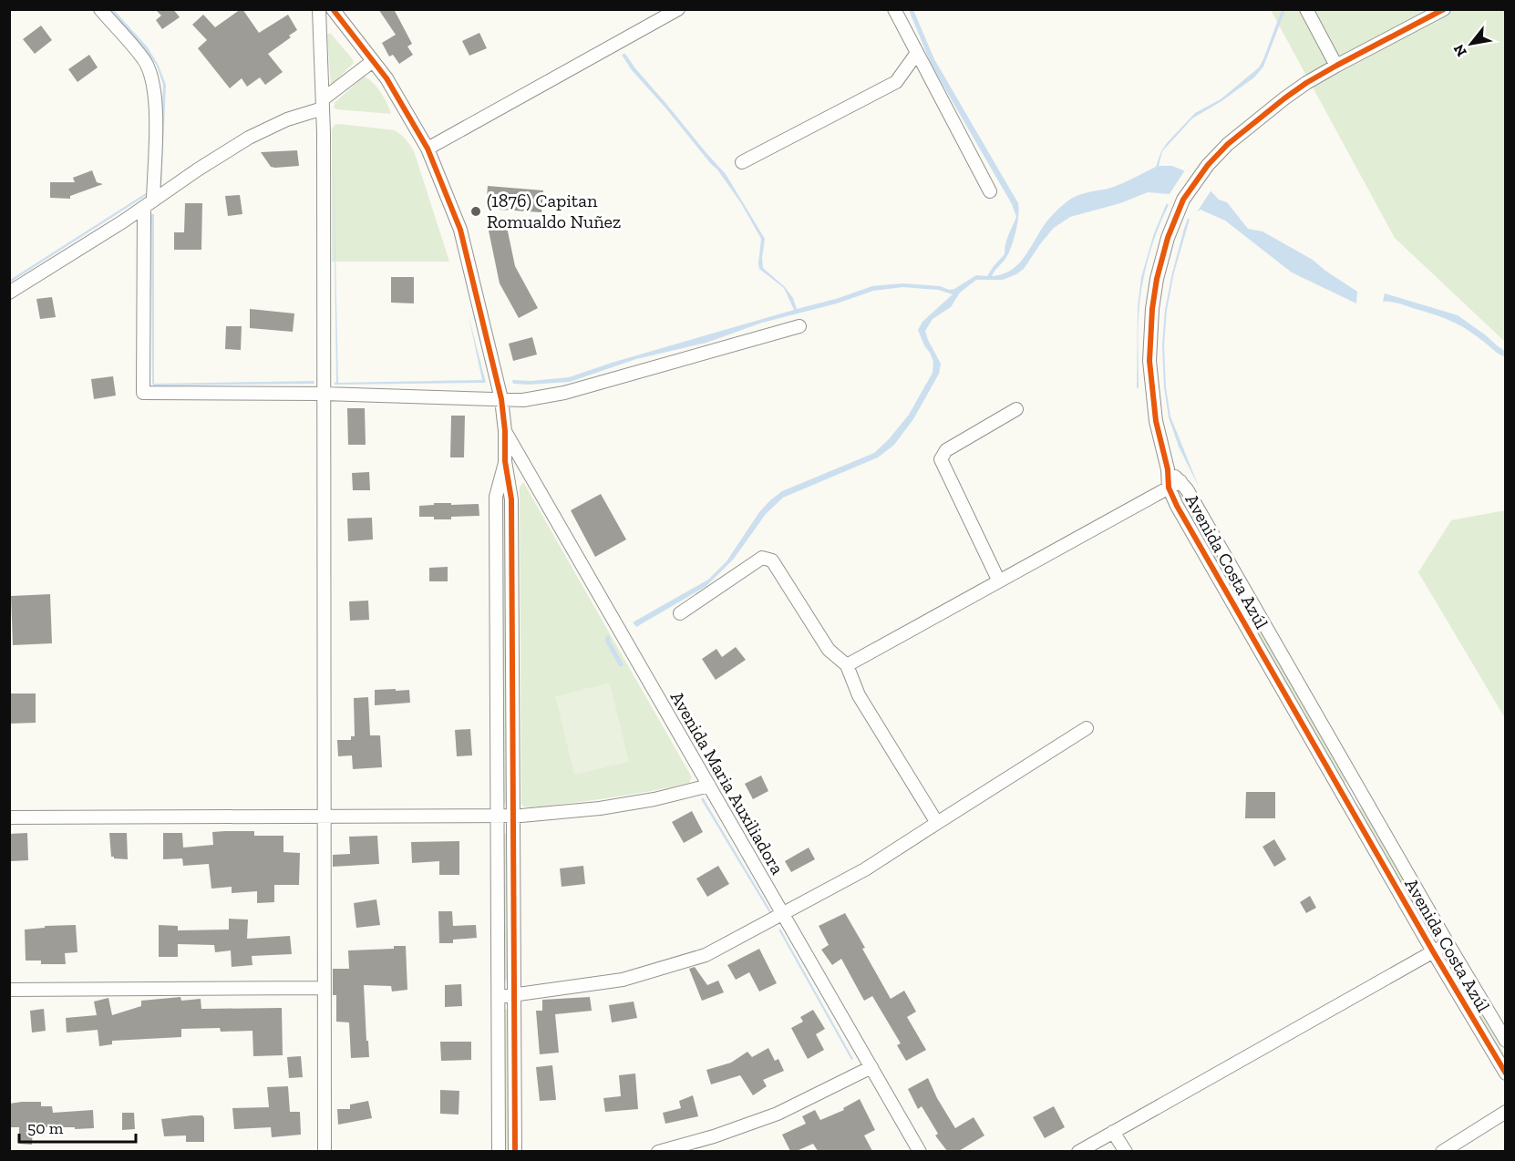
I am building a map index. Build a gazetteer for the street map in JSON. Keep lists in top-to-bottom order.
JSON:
{
  "streets": {
    "street": ["Avenida Costa Azúl", "Avenida Maria Auxiliadora"]
  },
  "places": ["(1876) Capitan Romualdo Nuñez"],
  "scale_bar": "50 m",
  "north": "bottom left"
}
